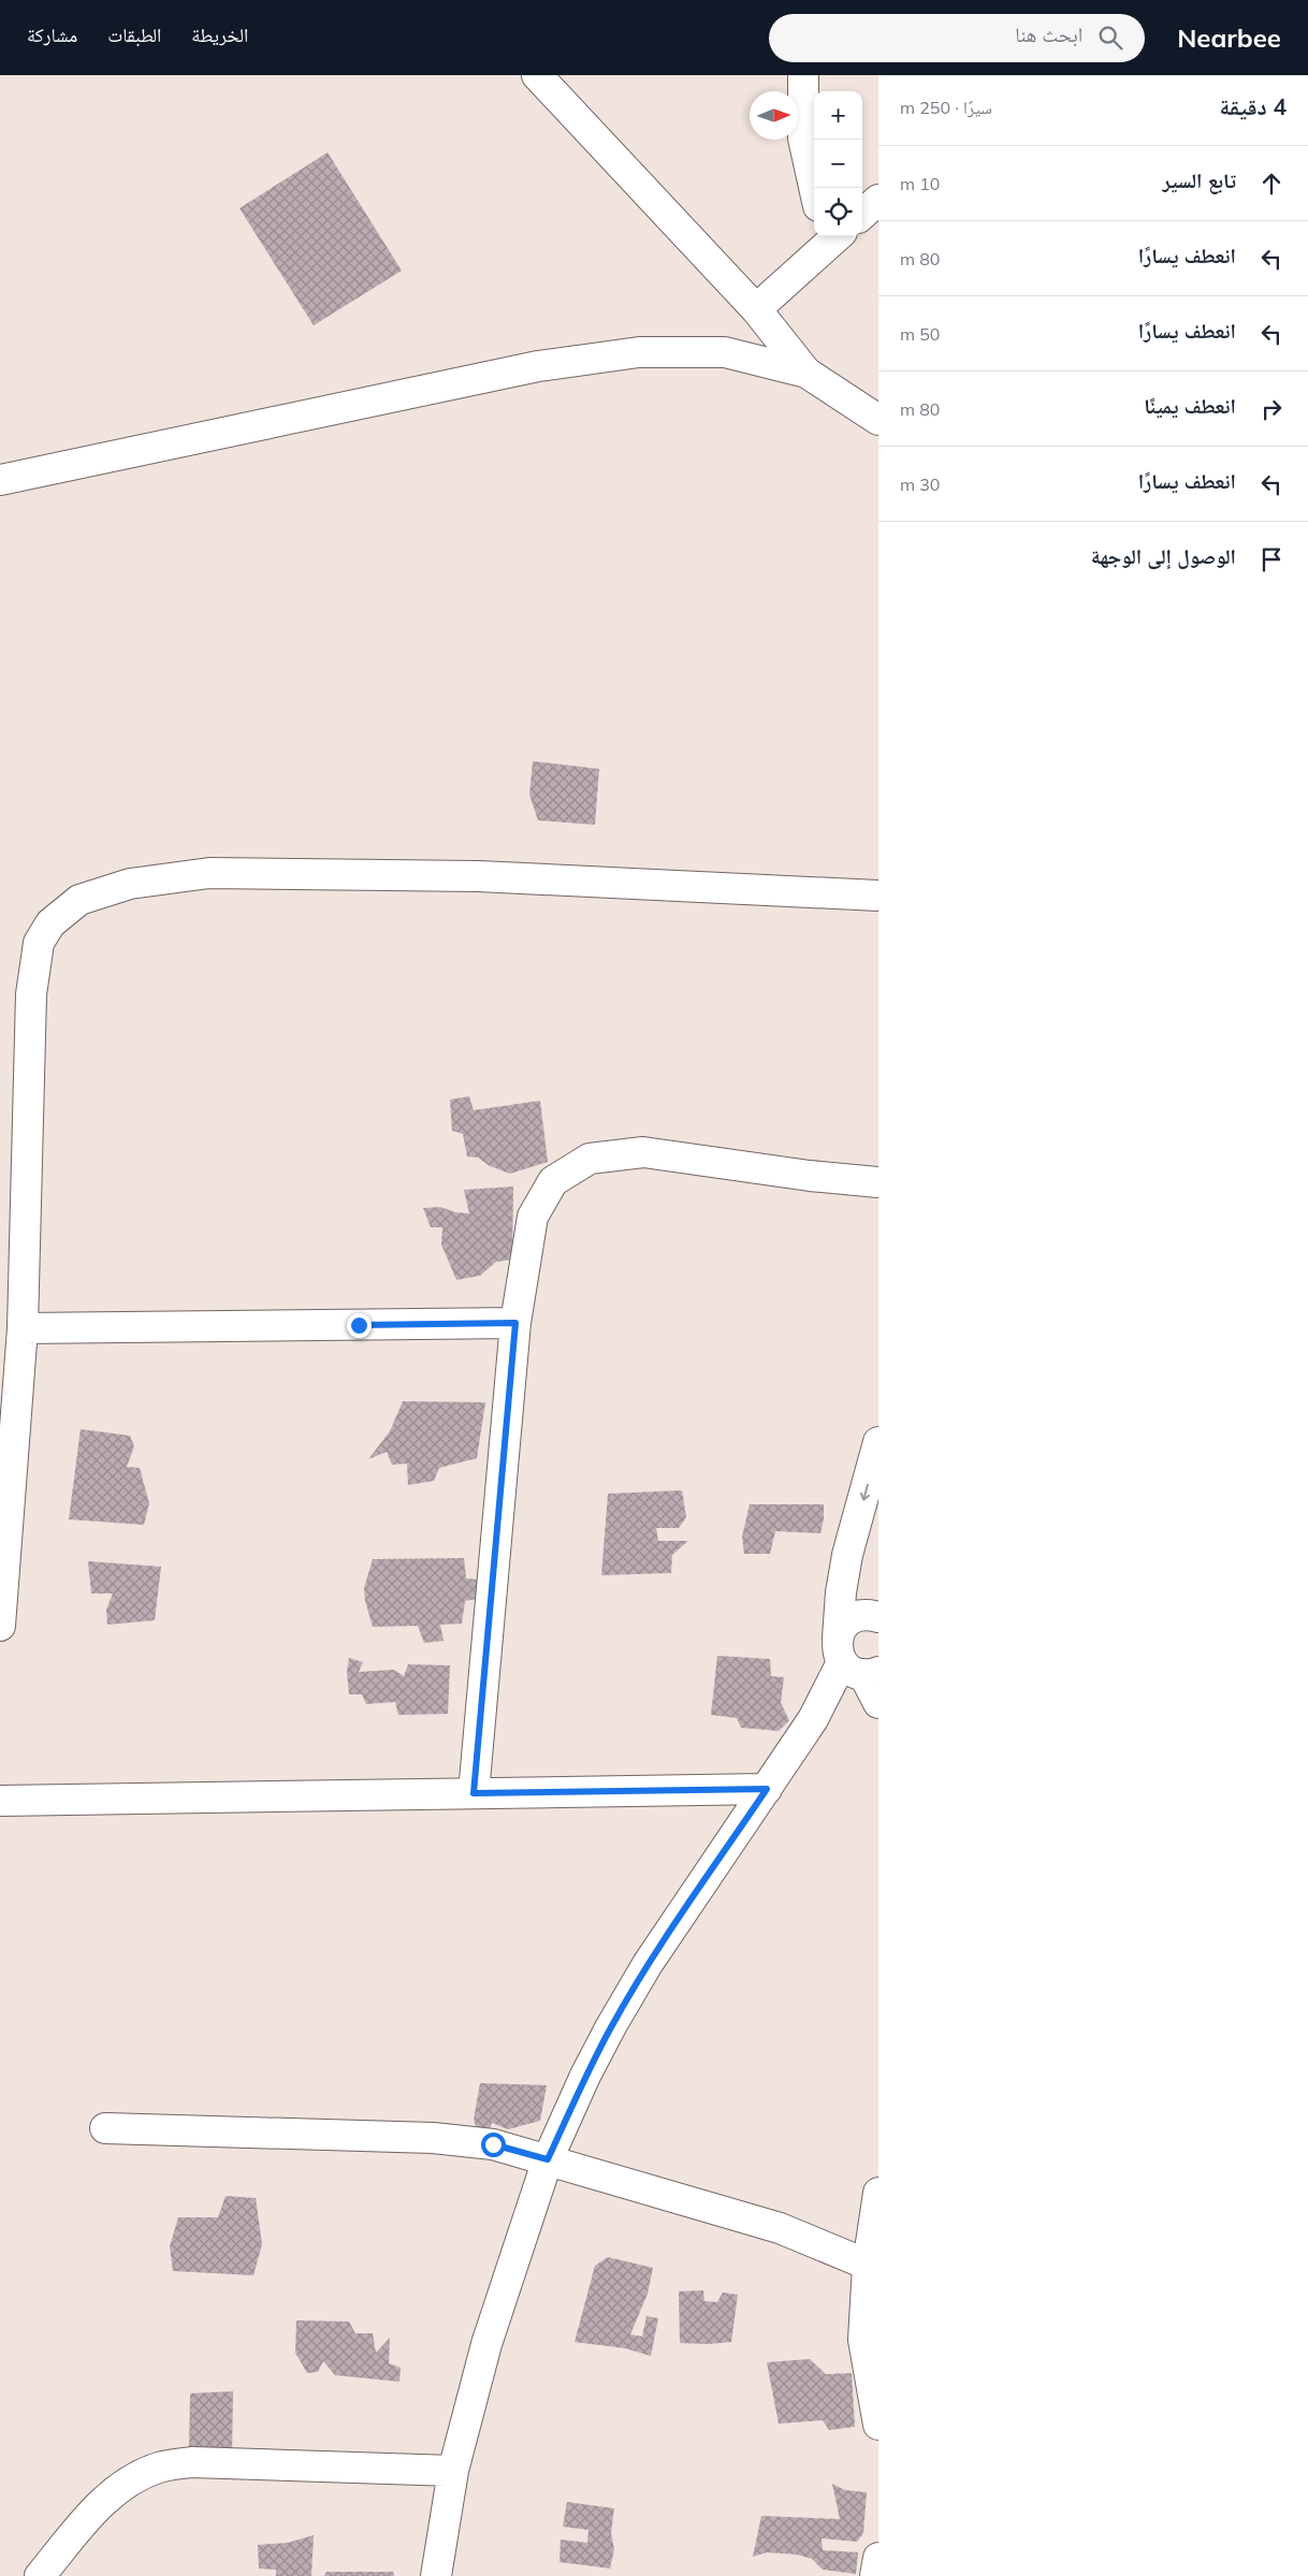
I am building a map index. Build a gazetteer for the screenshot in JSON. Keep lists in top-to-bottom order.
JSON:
{
  "north": "right",
  "page": {
    "header": "Nearbee",
    "search": "ابحث هنا",
    "nav": ["الخريطة", "الطبقات", "مشاركة"],
    "heading": ["4 دقيقة", "سيرًا · 250 m"],
    "map_buttons": ["+", "−"],
    "list": [
      ["تابع السير", "10 m"],
      ["انعطف يسارًا", "80 m"],
      ["انعطف يسارًا", "50 m"],
      ["انعطف يمينًا", "80 m"],
      ["انعطف يسارًا", "30 m"],
      "الوصول إلى الوجهة"
    ]
  }
}
